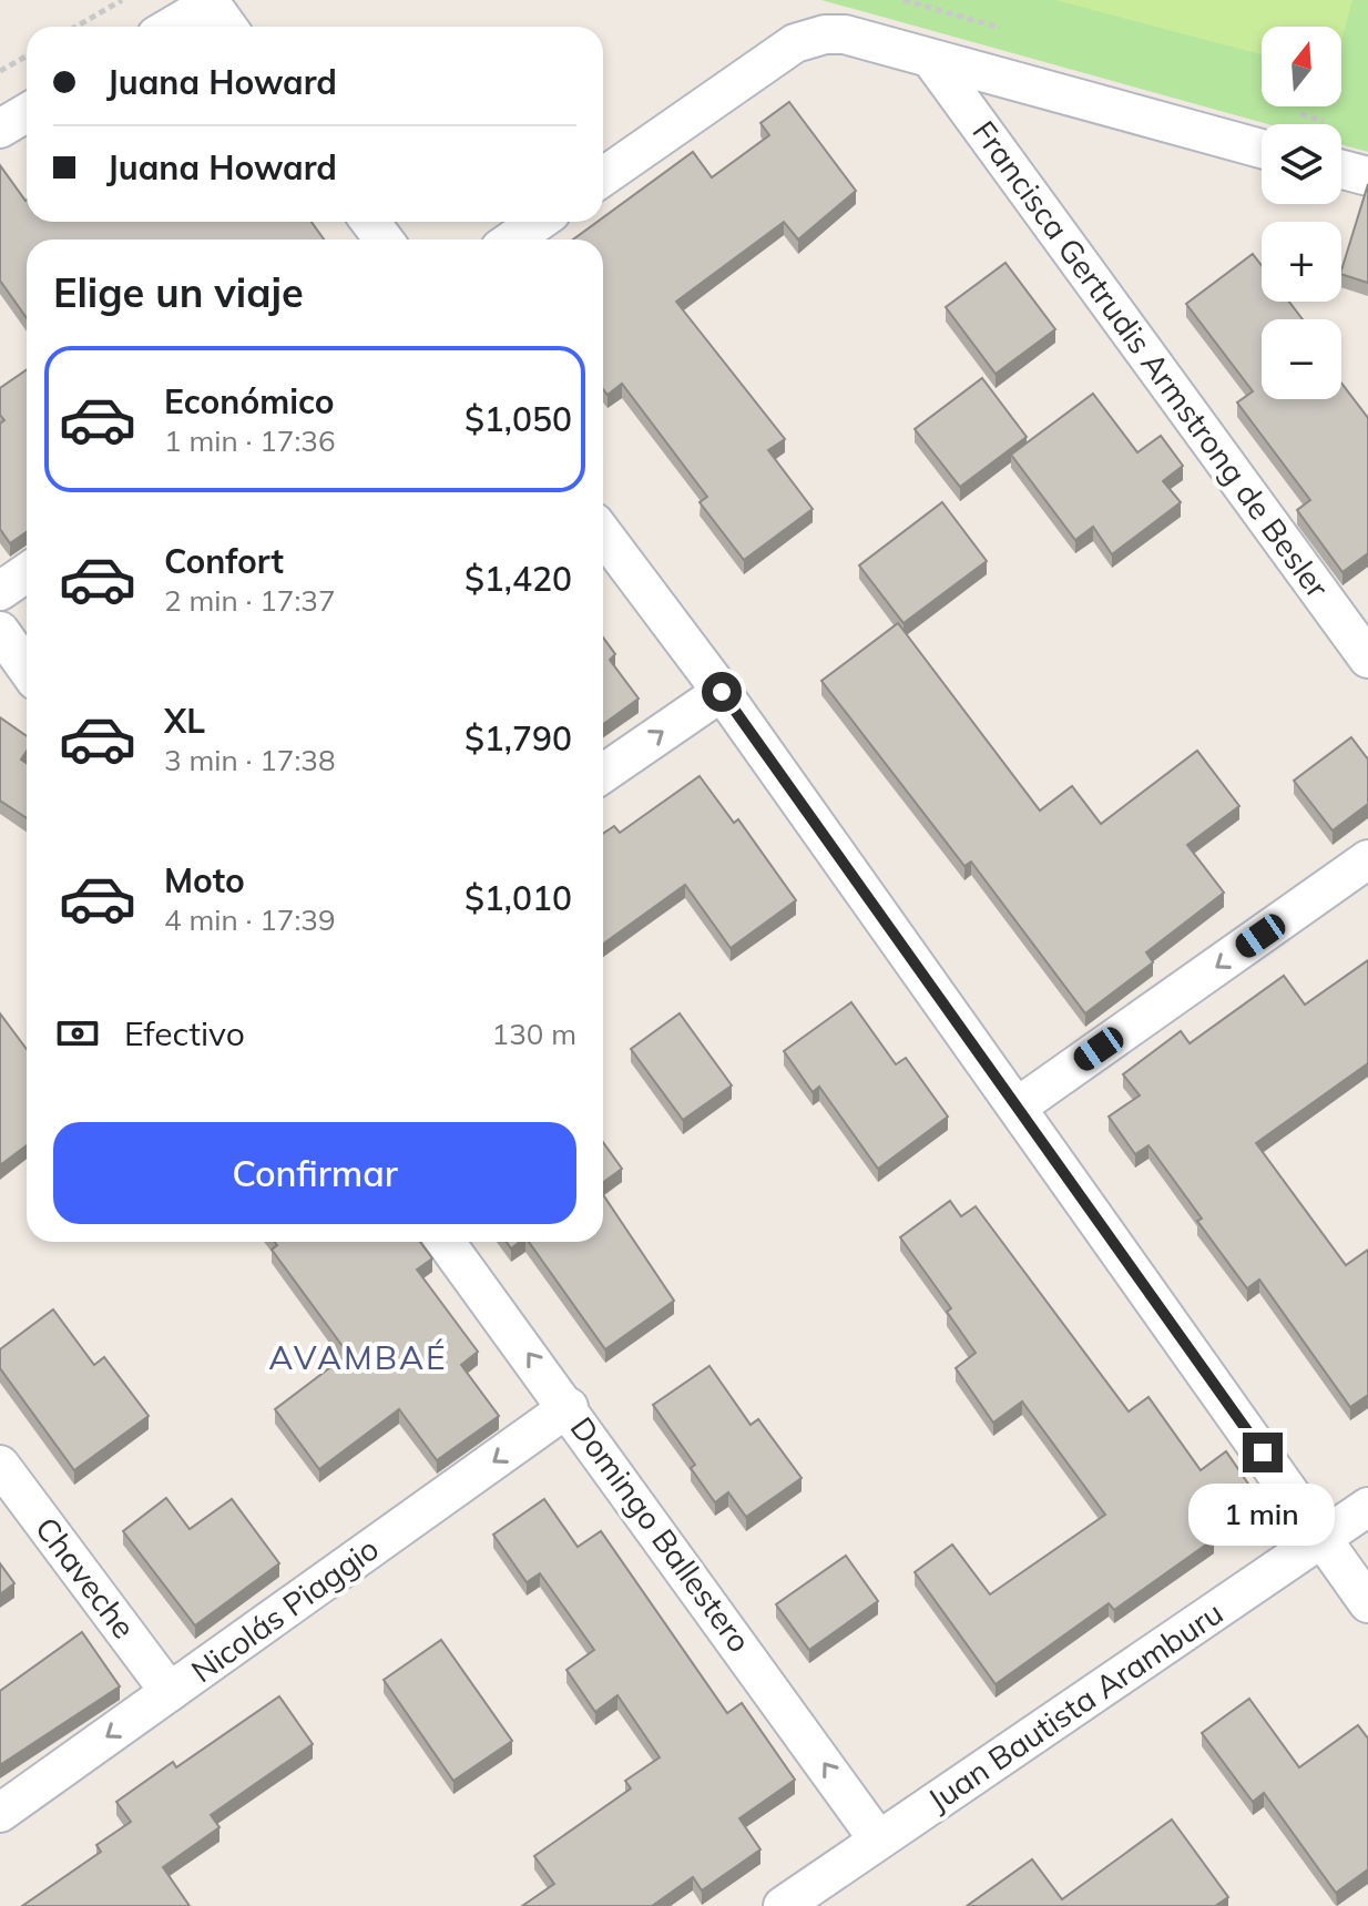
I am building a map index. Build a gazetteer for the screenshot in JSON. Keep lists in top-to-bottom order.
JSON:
{
  "streets": {
    "street": [
      "Francisca Gertrudis Armstrong de Besler",
      "Domingo Ballestero",
      "Chaveche",
      "Nicolás Piaggio",
      "Juan Bautista Aramburu"
    ]
  },
  "crossings": [
    ["Domingo Ballestero", "Nicolás Piaggio"],
    ["Domingo Ballestero", "Juan Bautista Aramburu"],
    ["Chaveche", "Nicolás Piaggio"]
  ],
  "one_way": ["Domingo Ballestero", "Nicolás Piaggio"],
  "districts": ["AVAMBAÉ"],
  "north": "top",
  "page": {
    "map_buttons": ["+", "−"],
    "banner": ["Juana Howard", "Juana Howard"],
    "heading": "Elige un viaje",
    "list": [
      {
        "name": "Económico",
        "note": "1 min · 17:36",
        "value": "$1,050"
      },
      {
        "name": "Confort",
        "note": "2 min · 17:37",
        "value": "$1,420"
      },
      {
        "name": "XL",
        "note": "3 min · 17:38",
        "value": "$1,790"
      },
      {
        "name": "Moto",
        "note": "4 min · 17:39",
        "value": "$1,010"
      }
    ],
    "pay": ["Efectivo", "130 m"],
    "buttons": "Confirmar",
    "bubble": "1 min"
  }
}
